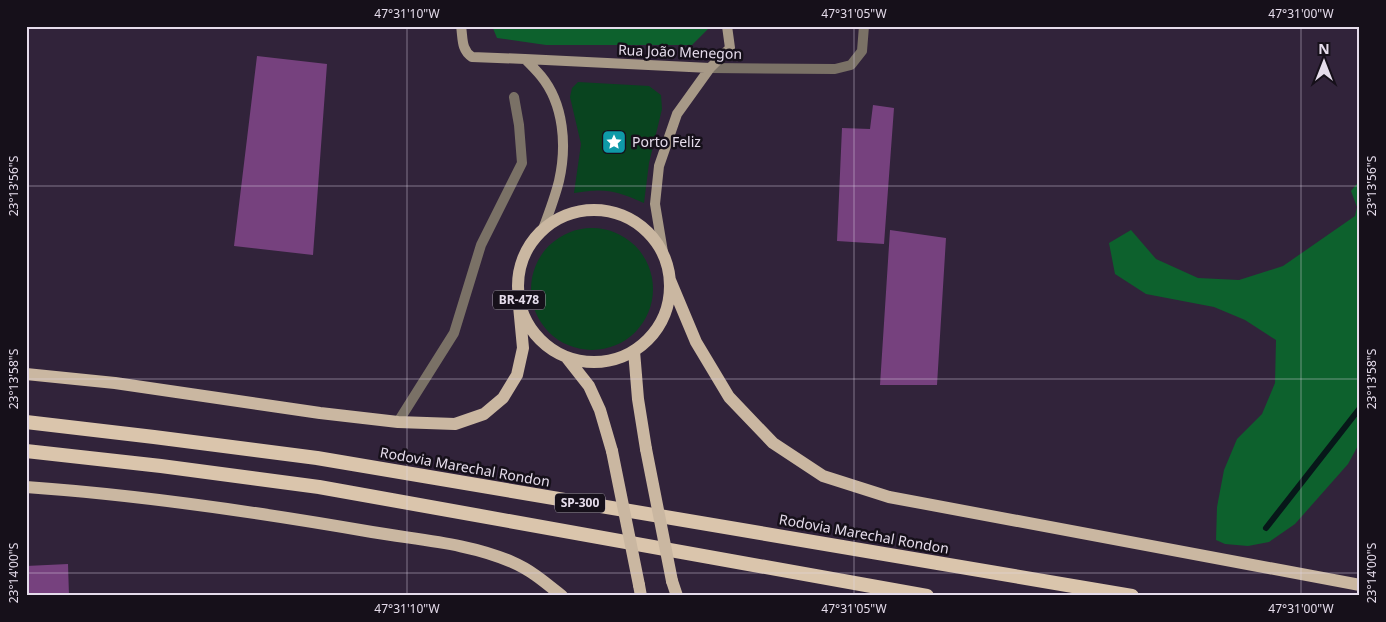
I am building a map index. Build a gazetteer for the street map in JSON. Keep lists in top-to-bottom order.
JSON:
{
  "streets": {
    "highway": ["Rodovia Marechal Rondon", "SP-300"],
    "main road": ["Rua João Menegon", "BR-478"]
  },
  "crossings": [
    ["Rua João Menegon", "BR-478"]
  ],
  "places": {
    "place": ["Porto Feliz"]
  },
  "north": "top",
  "coordinates": [
    "47°31'10\"W",
    "47°31'05\"W",
    "47°31'00\"W",
    "23°13'56\"S",
    "23°13'58\"S",
    "23°14'00\"S"
  ]
}
